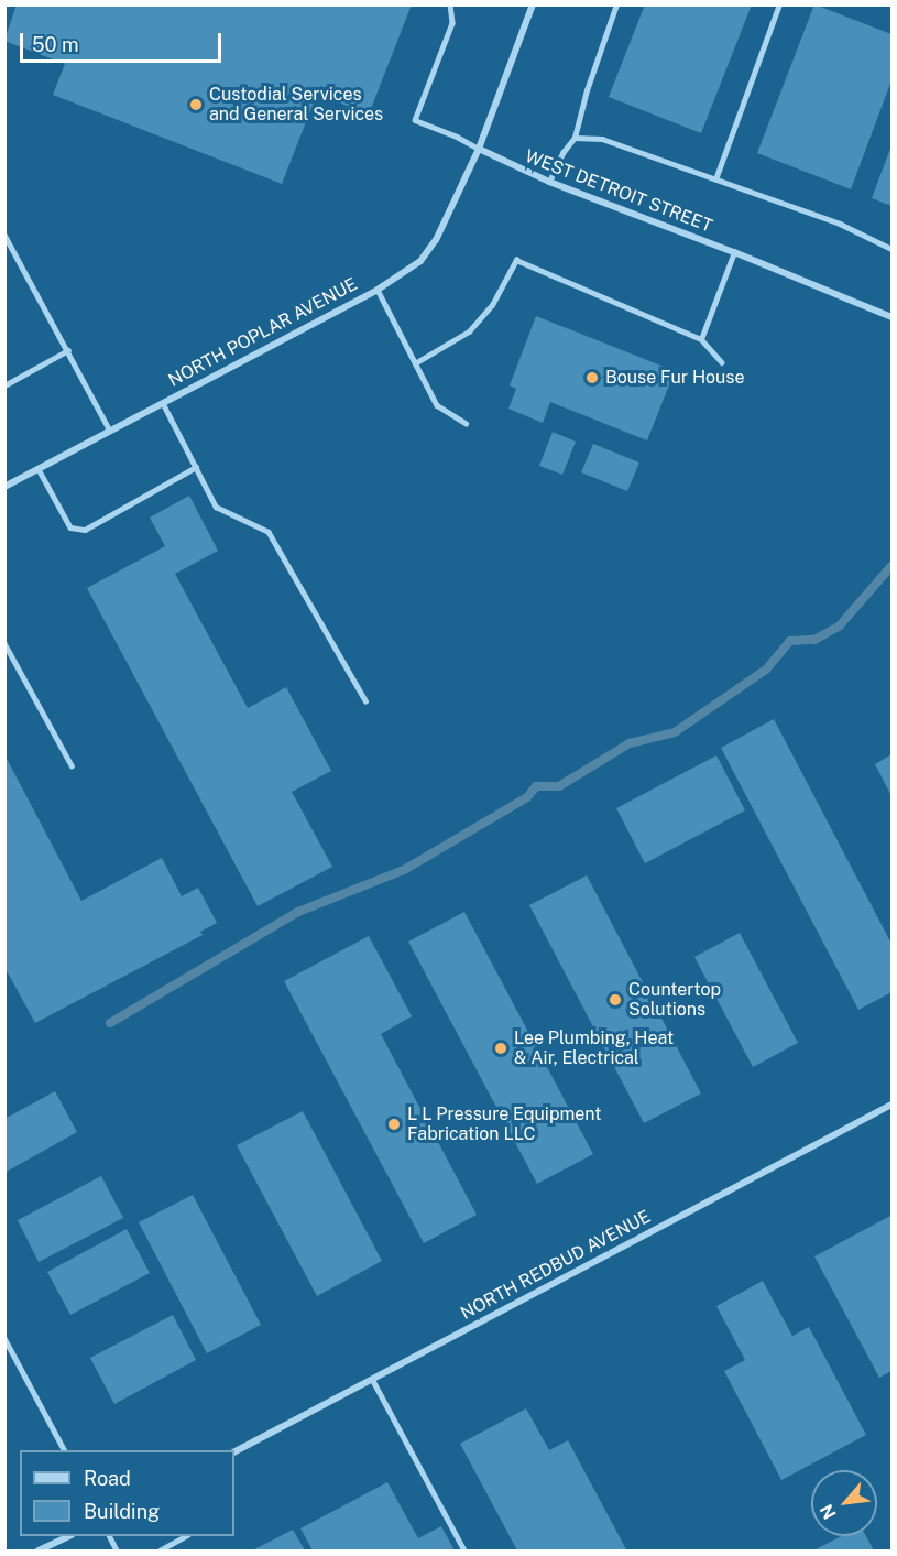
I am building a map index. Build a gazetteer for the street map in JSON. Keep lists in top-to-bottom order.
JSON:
{
  "streets": {
    "street": ["WEST DETROIT STREET", "NORTH POPLAR AVENUE", "NORTH REDBUD AVENUE"]
  },
  "crossings": [
    ["WEST DETROIT STREET", "NORTH POPLAR AVENUE"]
  ],
  "places": [
    "Custodial Services and General Services",
    "Bouse Fur House",
    "Countertop Solutions",
    "Lee Plumbing, Heat & Air, Electrical",
    "L L Pressure Equipment Fabrication LLC"
  ],
  "legend": ["Road", "Building"],
  "scale_bar": "50 m",
  "north": "bottom left"
}
